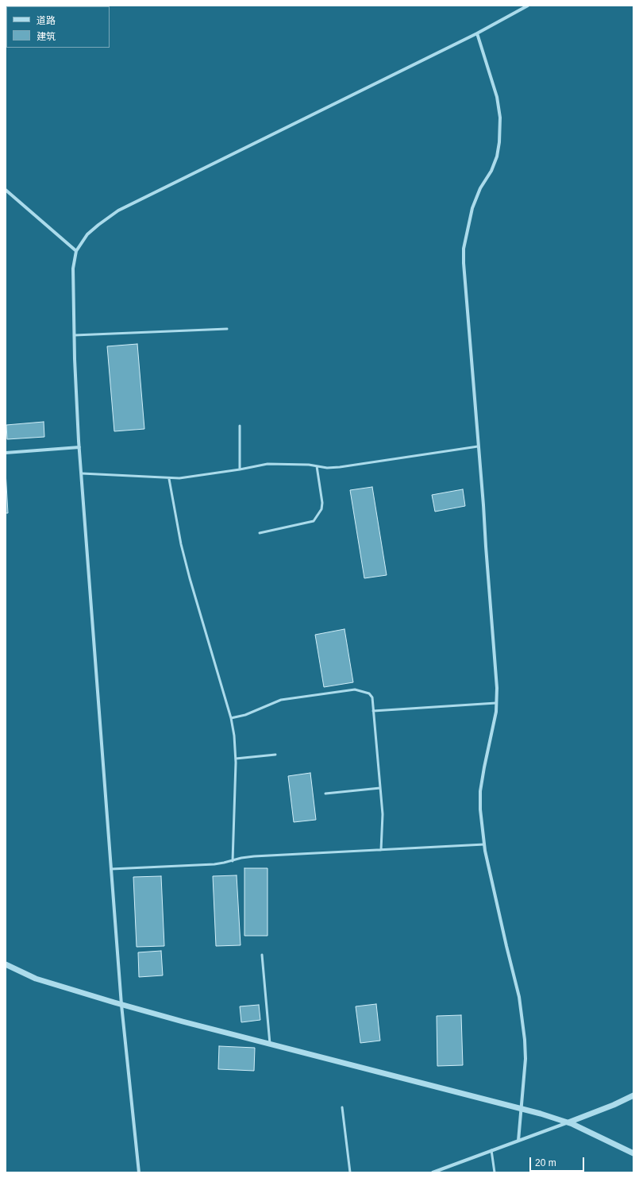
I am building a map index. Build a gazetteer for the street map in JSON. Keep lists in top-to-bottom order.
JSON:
{
  "legend": ["道路", "建筑"],
  "scale_bar": "20 m"
}
